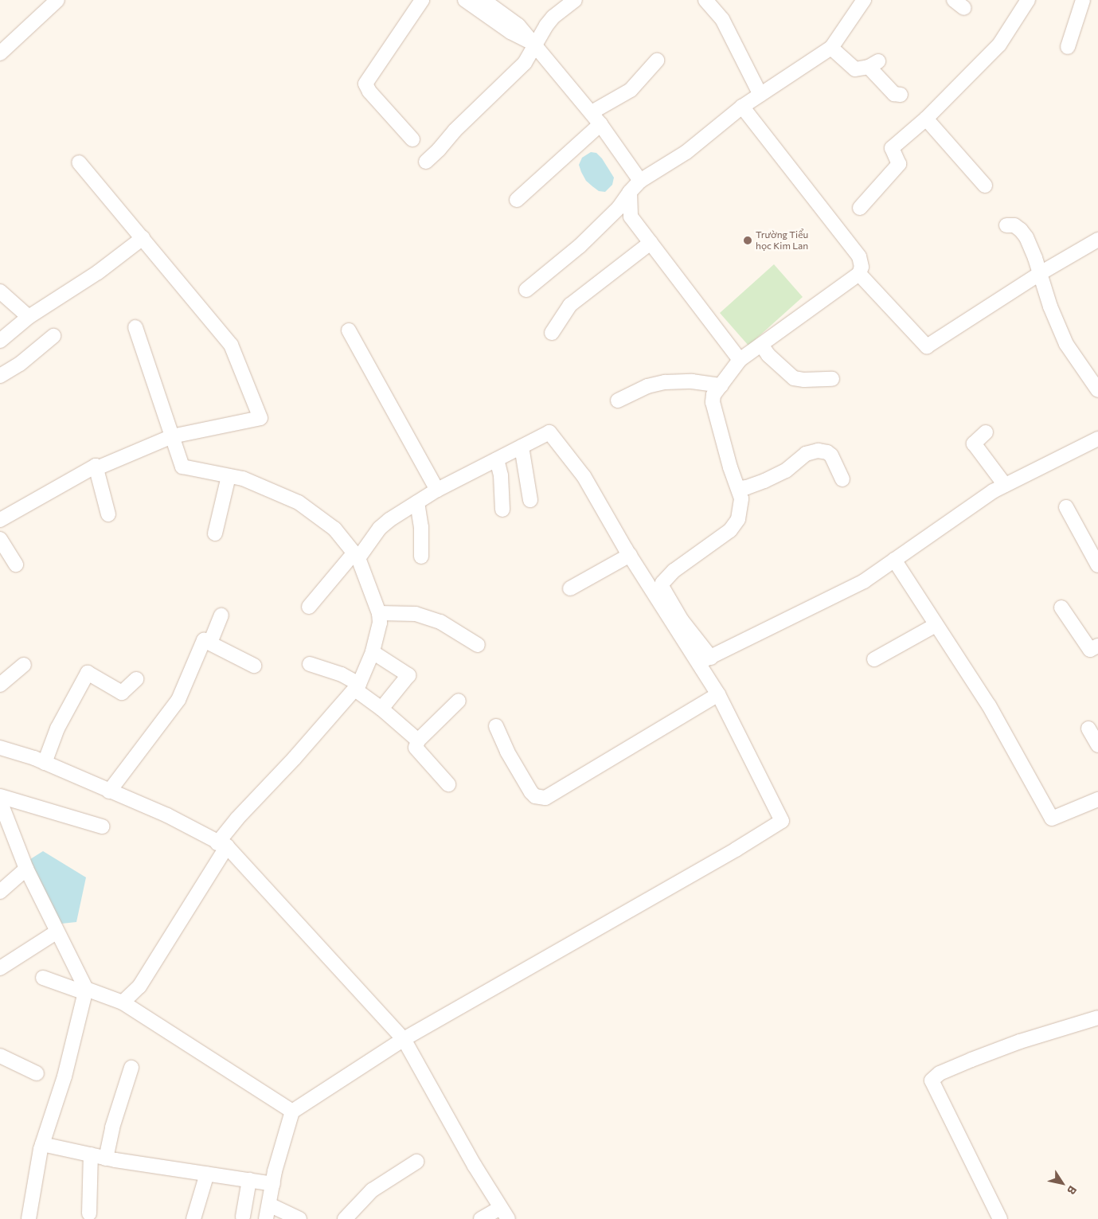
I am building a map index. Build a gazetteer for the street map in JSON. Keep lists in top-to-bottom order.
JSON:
{
  "places": ["Trường Tiểu học Kim Lan"],
  "north": "bottom right"
}
